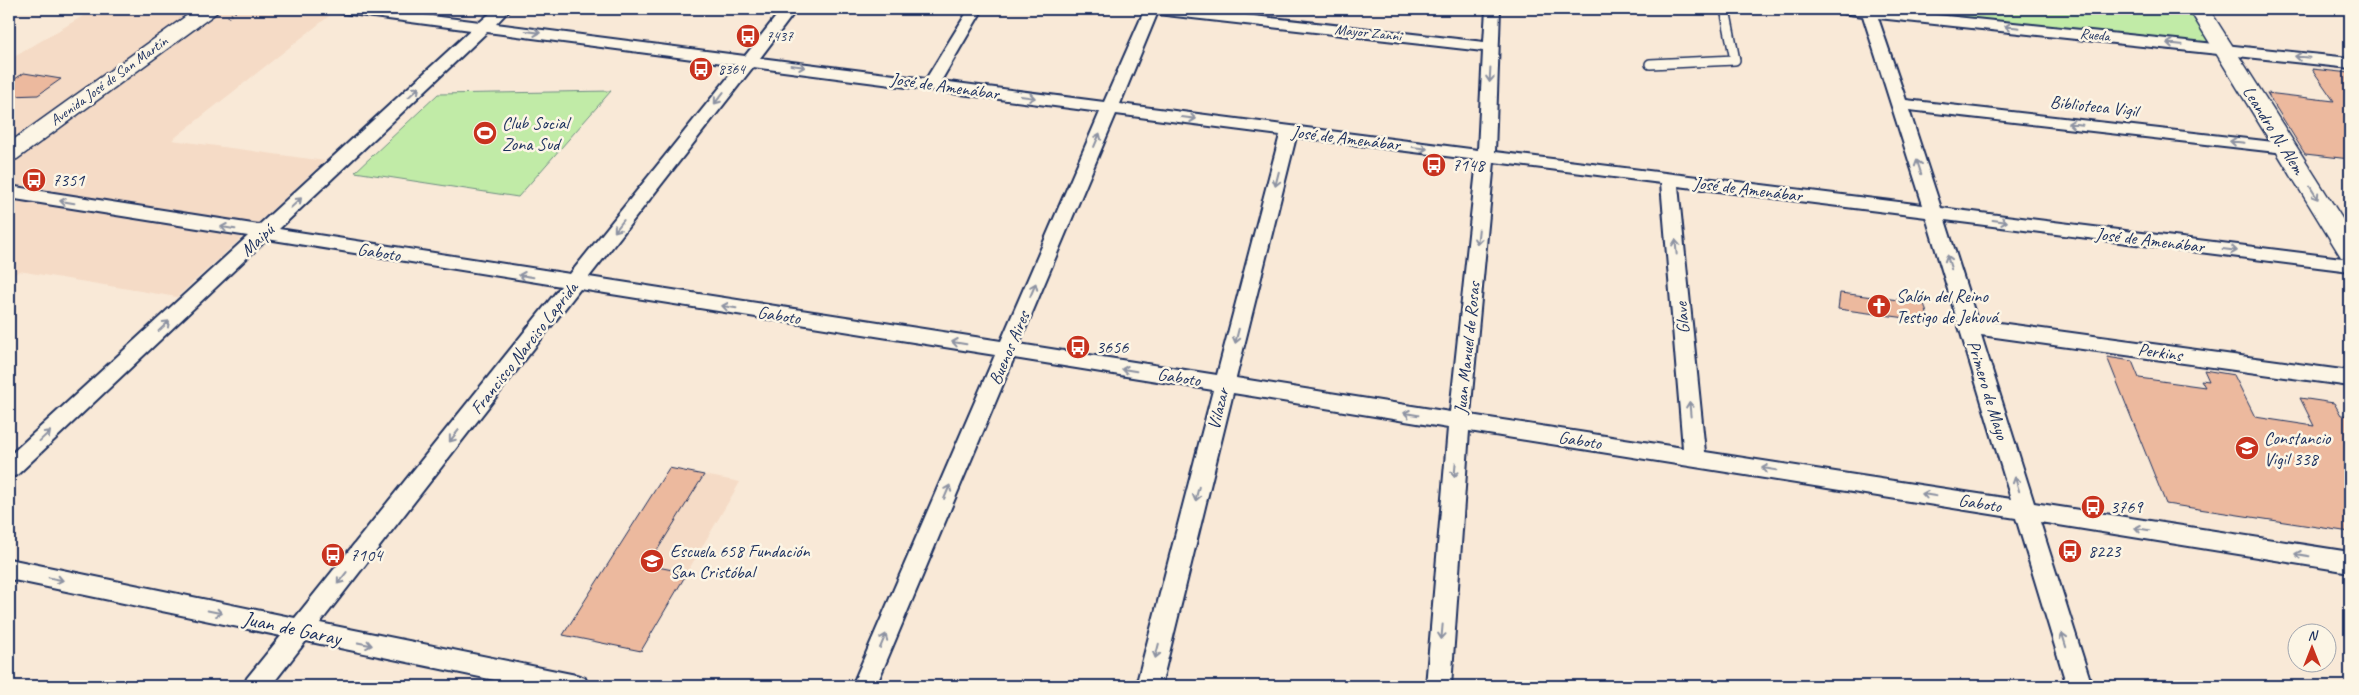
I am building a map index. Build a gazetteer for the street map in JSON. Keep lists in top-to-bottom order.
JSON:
{
  "streets": {
    "main road": ["Avenida José de San Martín", "Leandro N. Alem"],
    "street": [
      "Mayor Zanni",
      "Rueda",
      "José de Amenábar",
      "Biblioteca Vigil",
      "Maipú",
      "Gaboto",
      "Glave",
      "Francisco Narciso Laprida",
      "Buenos Aires",
      "Juan Manuel de Rosas",
      "Perkins",
      "Primero de Mayo",
      "Vilazar",
      "Juan de Garay"
    ]
  },
  "crossings": [
    ["Mayor Zanni", "Buenos Aires"],
    ["Mayor Zanni", "Juan Manuel de Rosas"],
    ["Rueda", "Leandro N. Alem"],
    ["Rueda", "Primero de Mayo"],
    ["José de Amenábar", "Maipú"],
    ["José de Amenábar", "Glave"],
    ["José de Amenábar", "Francisco Narciso Laprida"],
    ["José de Amenábar", "Buenos Aires"],
    ["José de Amenábar", "Juan Manuel de Rosas"],
    ["José de Amenábar", "Primero de Mayo"],
    ["José de Amenábar", "Vilazar"],
    ["Biblioteca Vigil", "Leandro N. Alem"],
    ["Biblioteca Vigil", "Primero de Mayo"],
    ["Maipú", "Gaboto"],
    ["Gaboto", "Glave"],
    ["Gaboto", "Francisco Narciso Laprida"],
    ["Gaboto", "Buenos Aires"],
    ["Gaboto", "Juan Manuel de Rosas"],
    ["Gaboto", "Primero de Mayo"],
    ["Gaboto", "Vilazar"],
    ["Francisco Narciso Laprida", "Juan de Garay"],
    ["Perkins", "Primero de Mayo"]
  ],
  "one_way": [
    "Rueda",
    "José de Amenábar",
    "Biblioteca Vigil",
    "Leandro N. Alem",
    "Maipú",
    "Gaboto",
    "Glave",
    "Francisco Narciso Laprida",
    "Buenos Aires",
    "Juan Manuel de Rosas",
    "Primero de Mayo",
    "Vilazar",
    "Juan de Garay"
  ],
  "places": {
    "bus stop": [
      "7437",
      "8364",
      "7148",
      "7351",
      "3656",
      "3769",
      "8223",
      "7104"
    ],
    "sports": ["Club Social Zona Sud"],
    "church": ["Salón del Reino Testigo de Jehová"],
    "school or university": ["Constancio Vigil 338", "Escuela 658 Fundación San Cristóbal"]
  },
  "north": "top"
}
